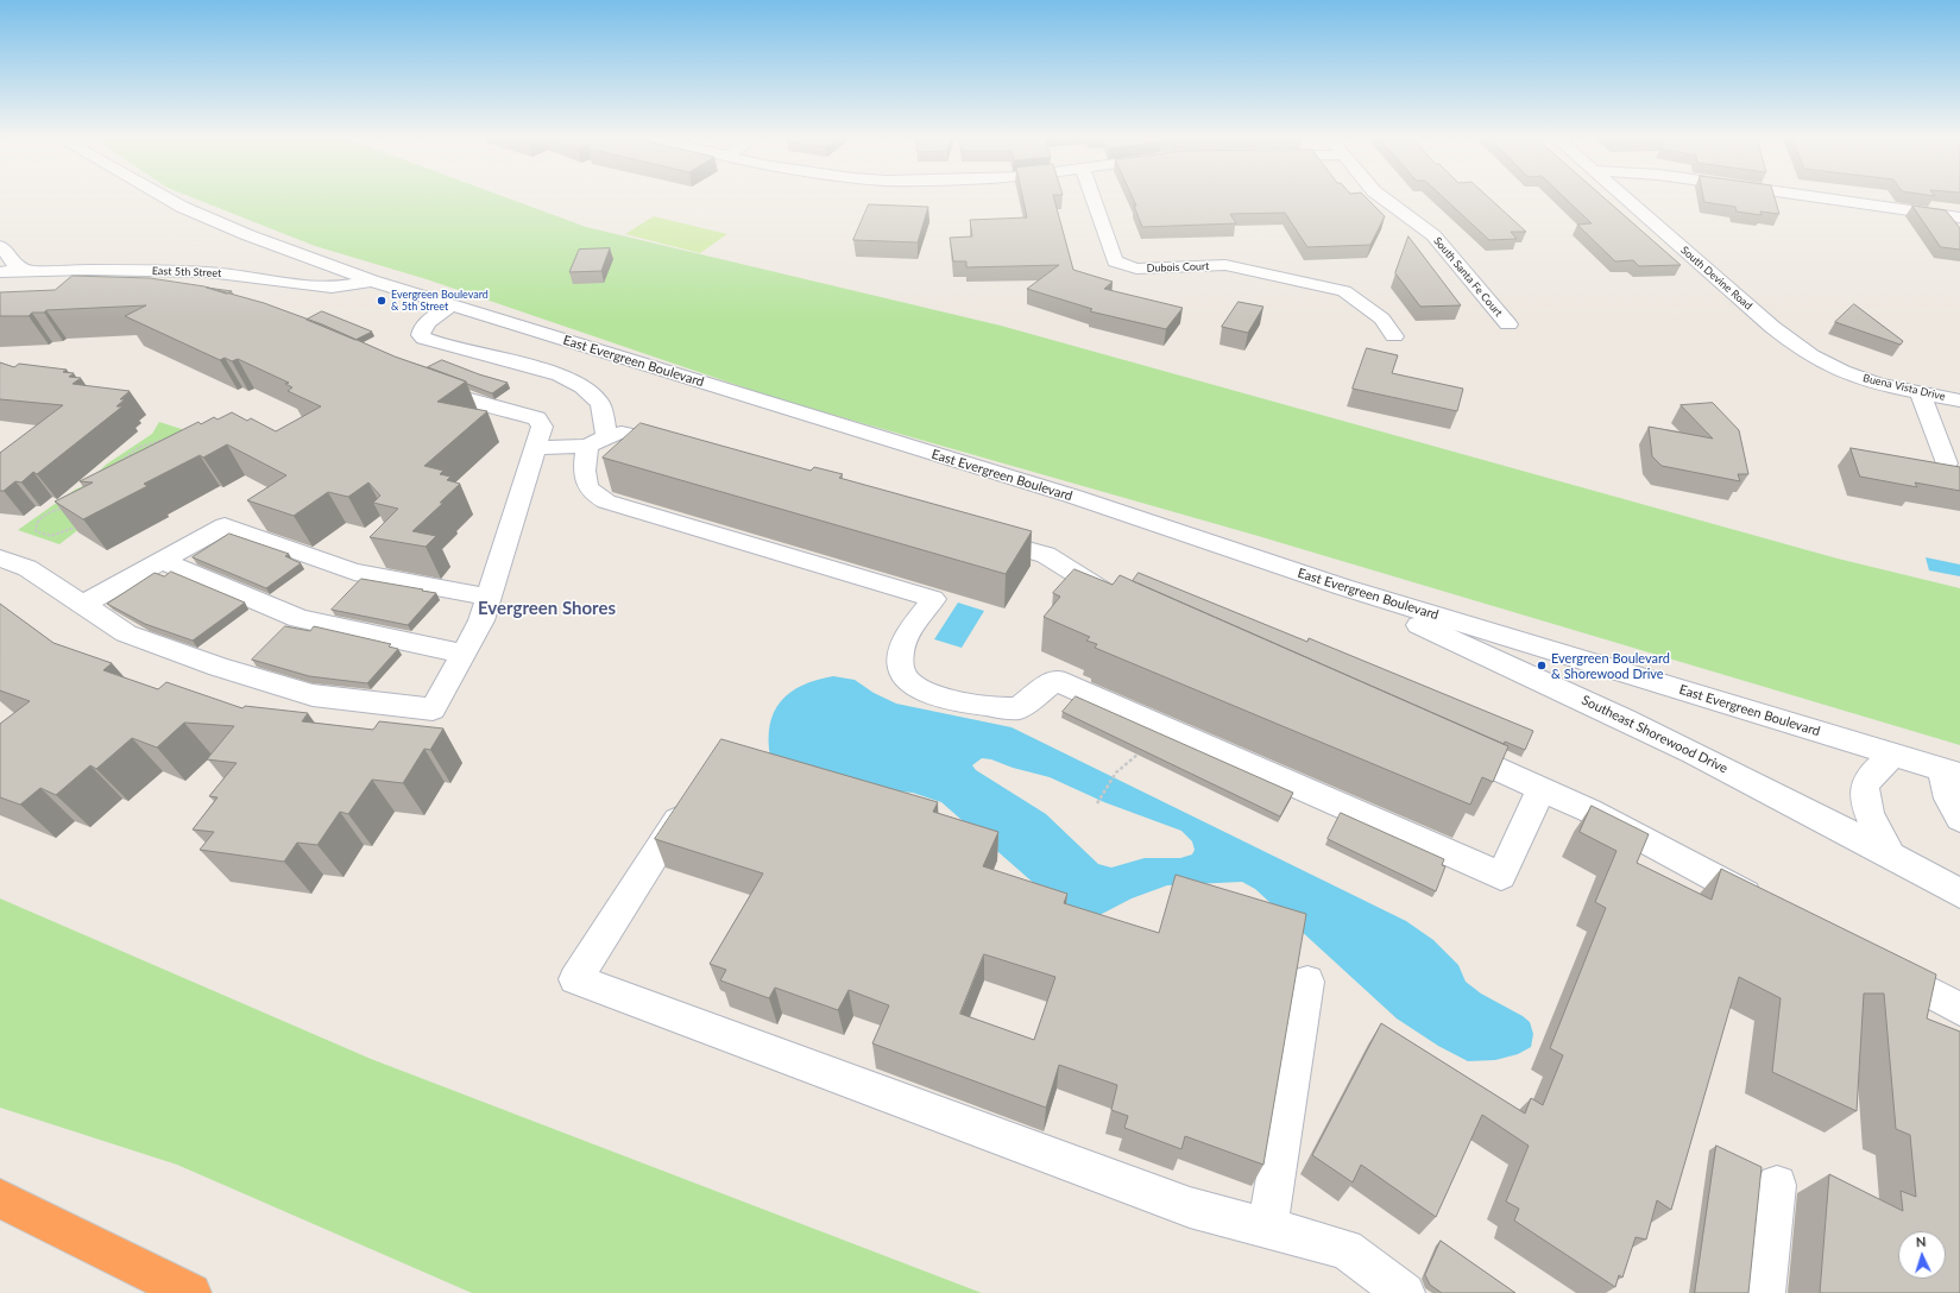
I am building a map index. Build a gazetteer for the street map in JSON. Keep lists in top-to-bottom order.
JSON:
{
  "streets": {
    "street": [
      "Dubois Court",
      "East 5th Street",
      "South Santa Fe Court",
      "South Devine Road",
      "East Evergreen Boulevard",
      "Buena Vista Drive",
      "Southeast Shorewood Drive"
    ]
  },
  "crossings": [
    ["East 5th Street", "East Evergreen Boulevard"],
    ["South Devine Road", "Buena Vista Drive"],
    ["East Evergreen Boulevard", "Southeast Shorewood Drive"]
  ],
  "districts": ["Evergreen Shores"],
  "places": ["Evergreen Boulevard & 5th Street", "Evergreen Boulevard & Shorewood Drive"],
  "north": "top"
}
